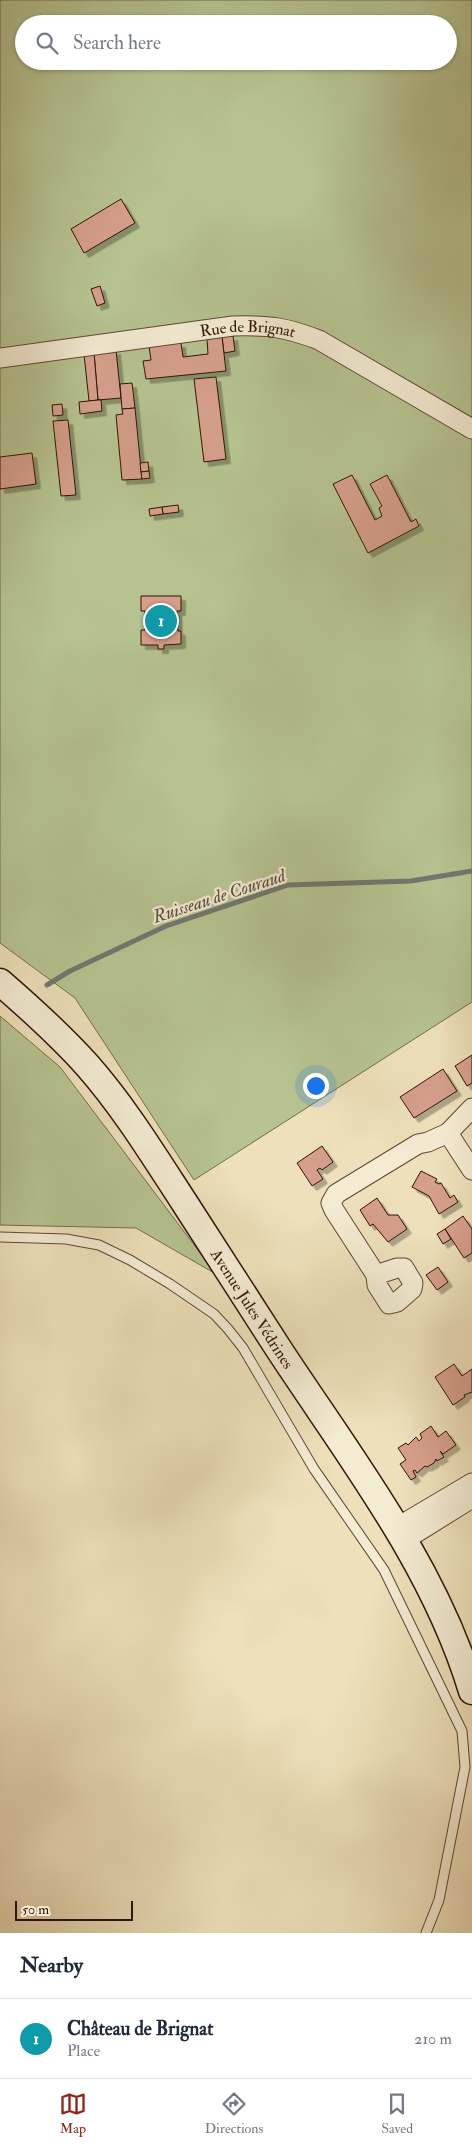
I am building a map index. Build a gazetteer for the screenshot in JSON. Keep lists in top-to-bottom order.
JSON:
{
  "streets": {
    "main road": ["Avenue Jules Védrines"],
    "street": ["Rue de Brignat"]
  },
  "water": ["Ruisseau de Couraud"],
  "scale_bar": "50 m",
  "page": {
    "search": "Search here",
    "pins": "1",
    "scale": "50 m",
    "heading": "Nearby",
    "list": [
      {
        "mark": "1",
        "name": "Château de Brignat",
        "note": "Place",
        "value": "210 m"
      }
    ],
    "nav": ["Map", "Directions", "Saved"]
  }
}
